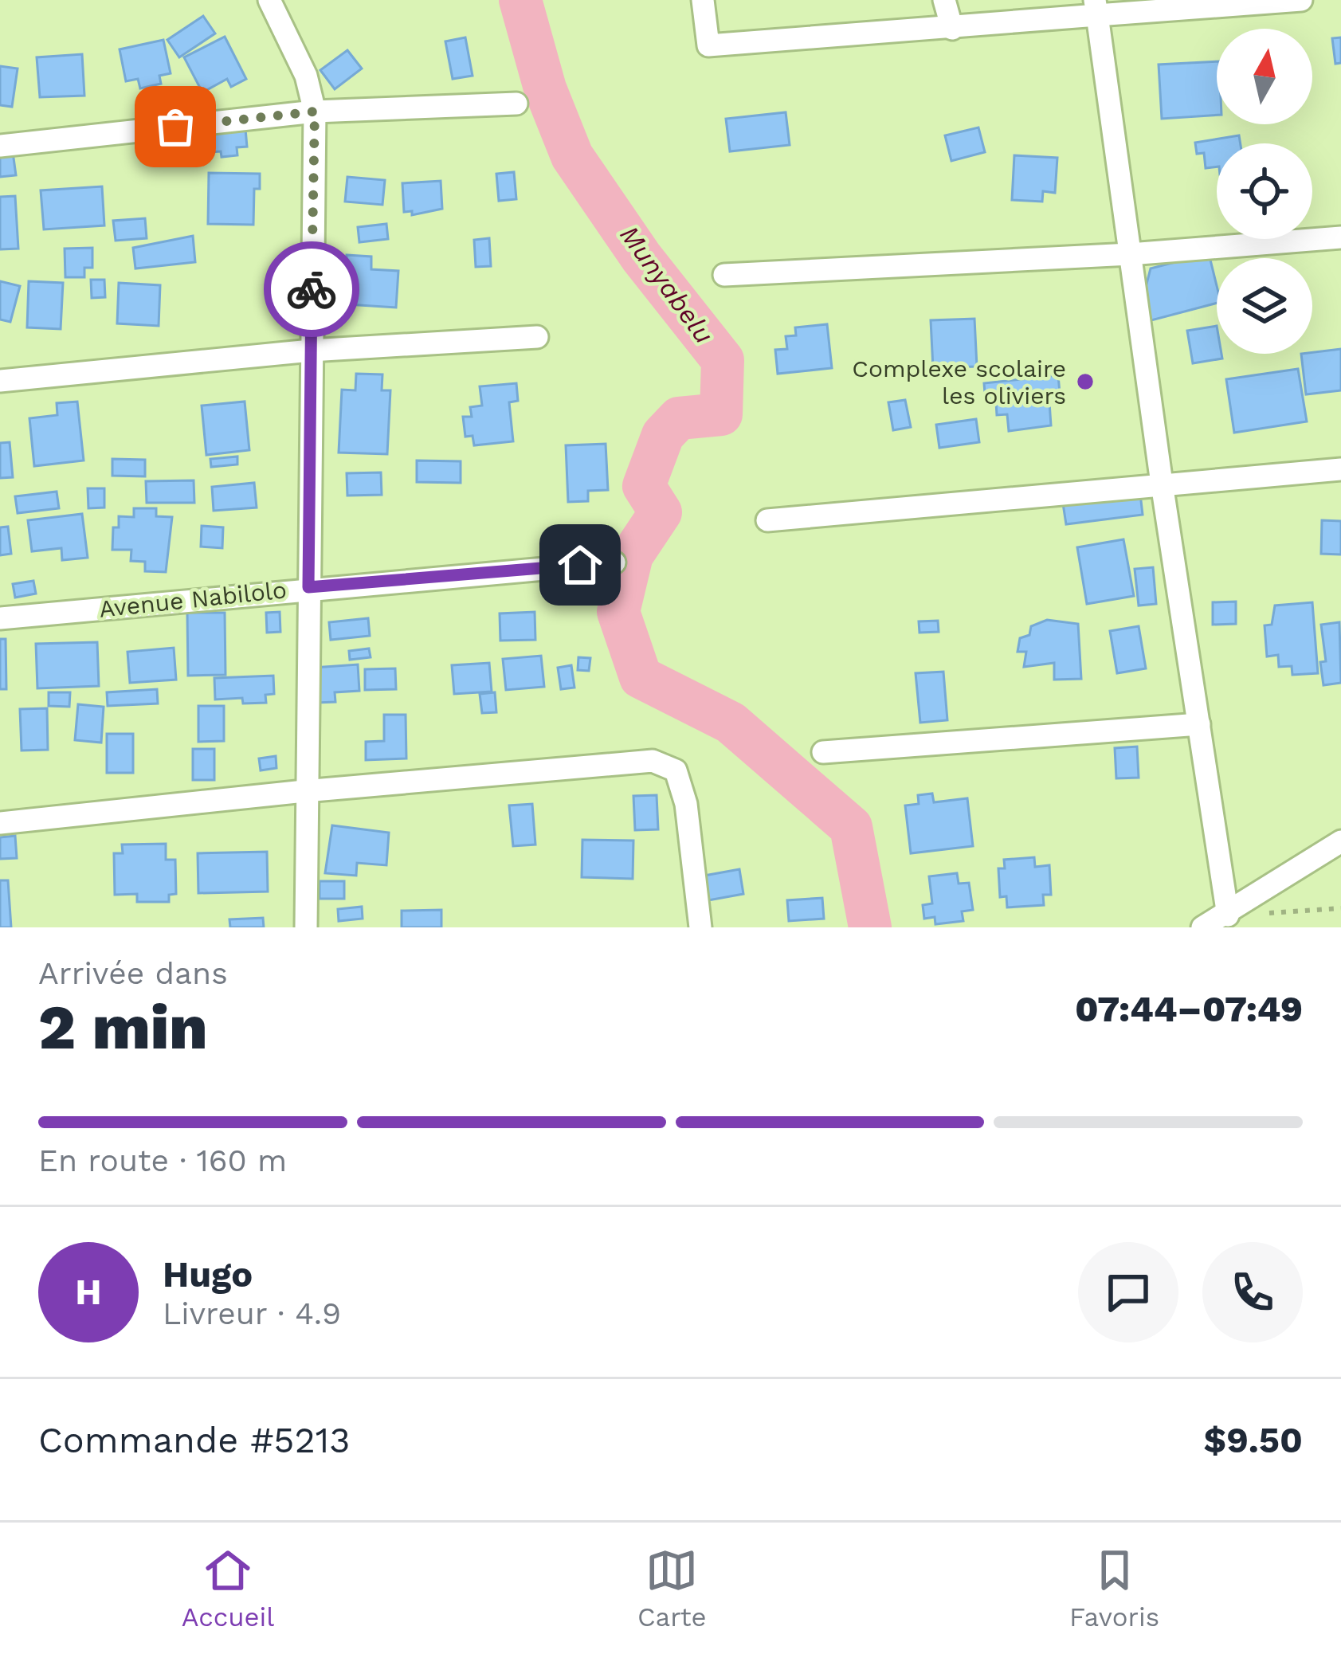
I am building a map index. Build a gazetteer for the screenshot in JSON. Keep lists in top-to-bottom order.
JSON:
{
  "streets": {
    "street": ["Avenue Nabilolo"]
  },
  "water": ["Munyabelu"],
  "places": ["Complexe scolaire les oliviers"],
  "north": "top",
  "page": {
    "heading": ["2 min", "Arrivée dans", "07:44–07:49"],
    "panel": [
      "Hugo",
      "Livreur · 4.9",
      "Commande #5213",
      "$9.50"
    ],
    "bar": "En route · 160 m",
    "round": "H",
    "tabs": ["Accueil", "Carte", "Favoris"]
  }
}
